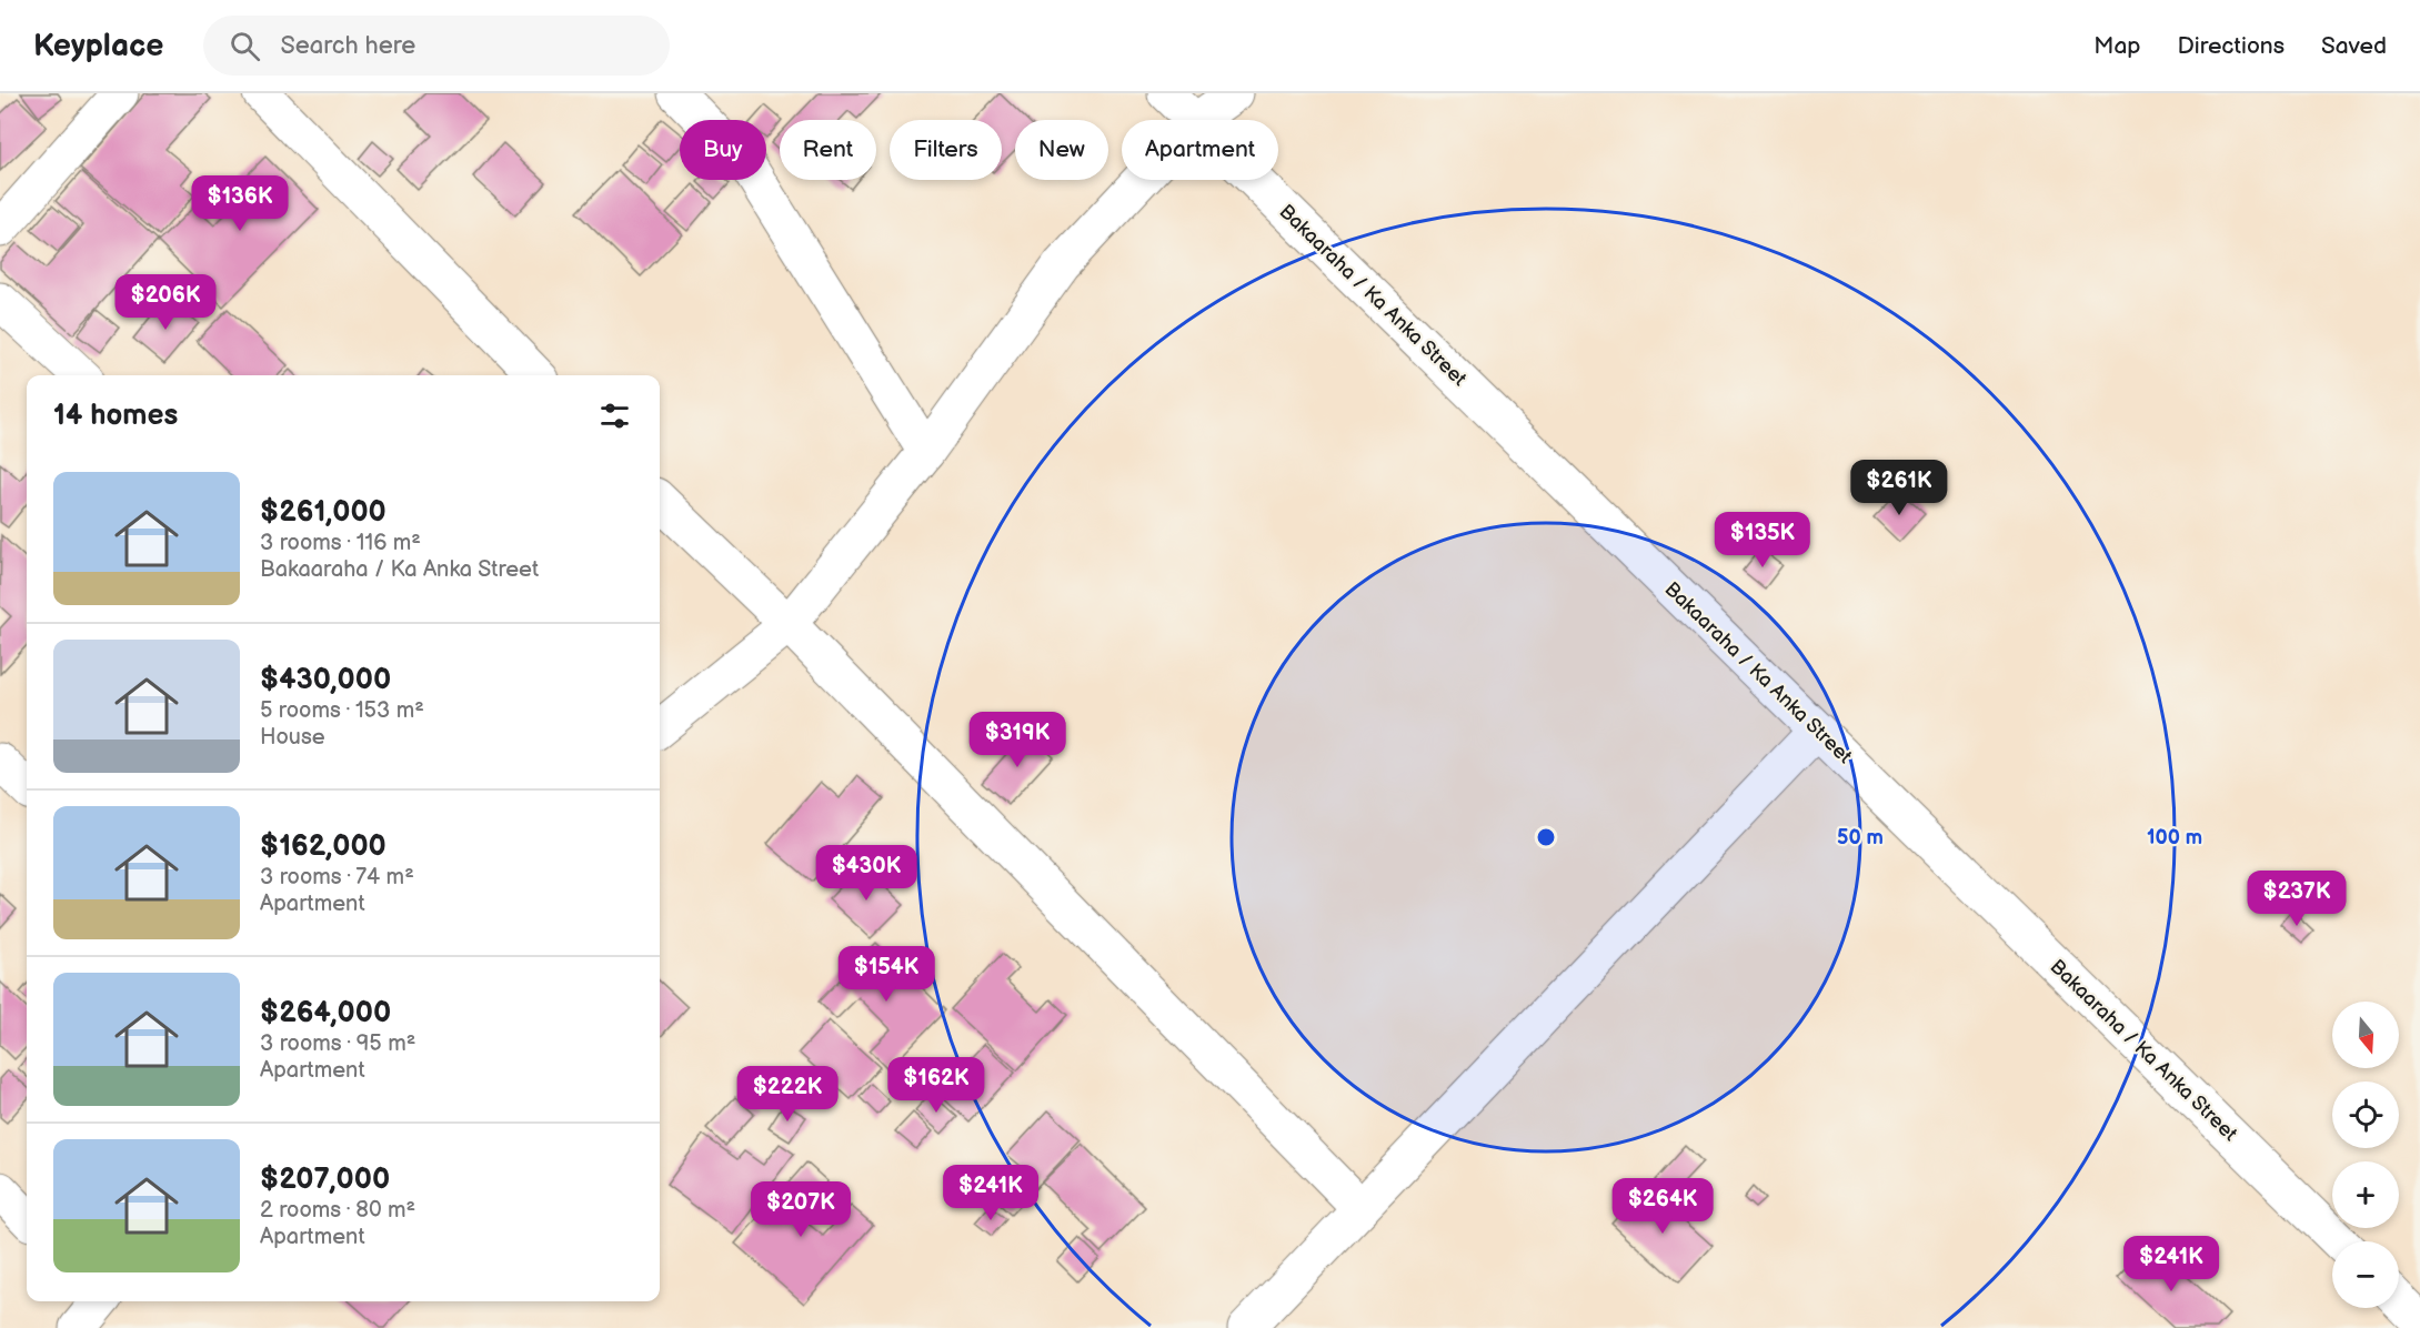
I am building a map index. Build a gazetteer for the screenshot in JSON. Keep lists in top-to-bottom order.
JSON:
{
  "streets": {
    "street": ["Bakaaraha / Ka Anka Street"]
  },
  "north": "bottom",
  "page": {
    "header": "Keyplace",
    "search": "Search here",
    "nav": ["Map", "Directions", "Saved"],
    "chip": [
      "Buy",
      "Rent",
      "Filters",
      "New",
      "Apartment"
    ],
    "price": [
      "$136K",
      "$206K",
      "$261K",
      "$135K",
      "$319K",
      "$430K",
      "$237K",
      "$154K",
      "$162K",
      "$222K",
      "$241K",
      "$264K",
      "$207K",
      "$241K"
    ],
    "heading": "14 homes",
    "list": [
      {
        "name": "$261,000",
        "note": "3 rooms · 116 m² · Bakaaraha / Ka Anka Street"
      },
      {
        "name": "$430,000",
        "note": "5 rooms · 153 m² · House"
      },
      {
        "name": "$162,000",
        "note": "3 rooms · 74 m² · Apartment"
      },
      {
        "name": "$264,000",
        "note": "3 rooms · 95 m² · Apartment"
      },
      {
        "name": "$207,000",
        "note": "2 rooms · 80 m² · Apartment"
      }
    ],
    "map_buttons": ["+", "−"]
  },
  "rings": ["50 m", "100 m"]
}
